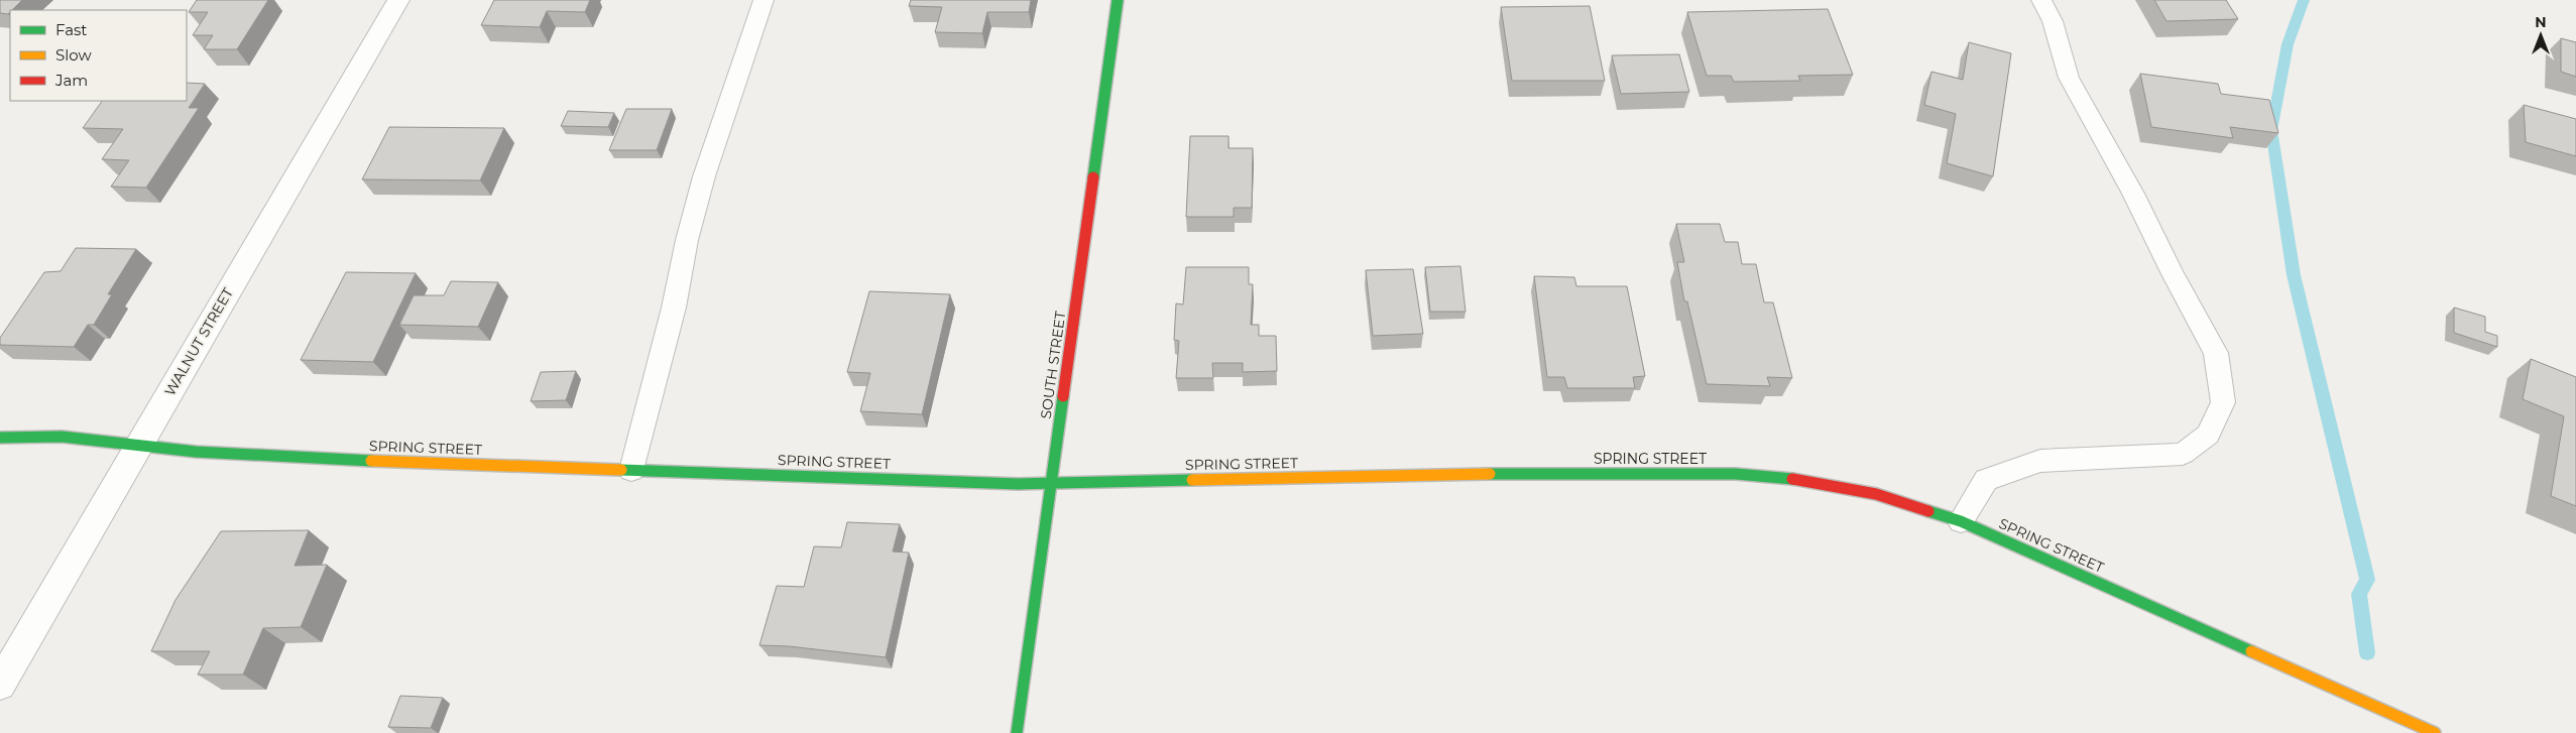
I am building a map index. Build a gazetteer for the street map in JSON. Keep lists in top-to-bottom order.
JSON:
{
  "streets": {
    "street": ["WALNUT STREET", "SOUTH STREET", "SPRING STREET"]
  },
  "crossings": [
    ["WALNUT STREET", "SPRING STREET"],
    ["SOUTH STREET", "SPRING STREET"]
  ],
  "legend": ["Fast", "Slow", "Jam"],
  "north": "top"
}
